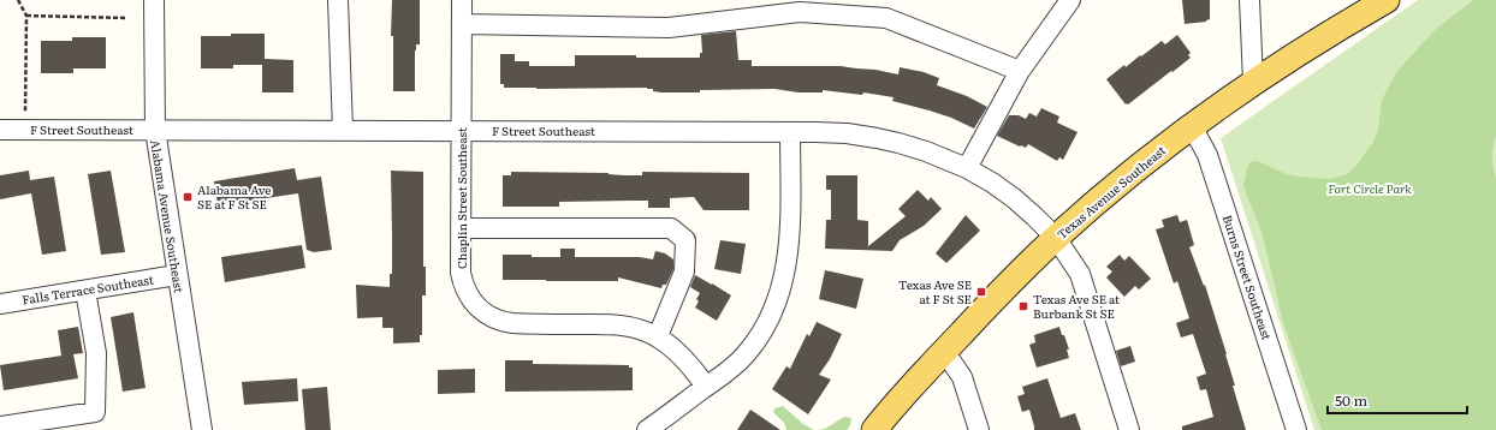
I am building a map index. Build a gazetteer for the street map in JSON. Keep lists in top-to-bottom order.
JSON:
{
  "streets": {
    "main road": ["Texas Avenue Southeast"],
    "street": [
      "F Street Southeast",
      "Chaplin Street Southeast",
      "Alabama Avenue Southeast",
      "Burns Street Southeast",
      "Falls Terrace Southeast"
    ]
  },
  "crossings": [
    ["F Street Southeast", "Texas Avenue Southeast"],
    ["F Street Southeast", "Chaplin Street Southeast"],
    ["F Street Southeast", "Alabama Avenue Southeast"],
    ["Texas Avenue Southeast", "Burns Street Southeast"],
    ["Alabama Avenue Southeast", "Falls Terrace Southeast"]
  ],
  "parks": ["Fort Circle Park"],
  "places": {
    "transit": ["Alabama Ave SE at F St SE", "Texas Ave SE at F St SE", "Texas Ave SE at Burbank St SE"]
  },
  "scale_bar": "50 m"
}
